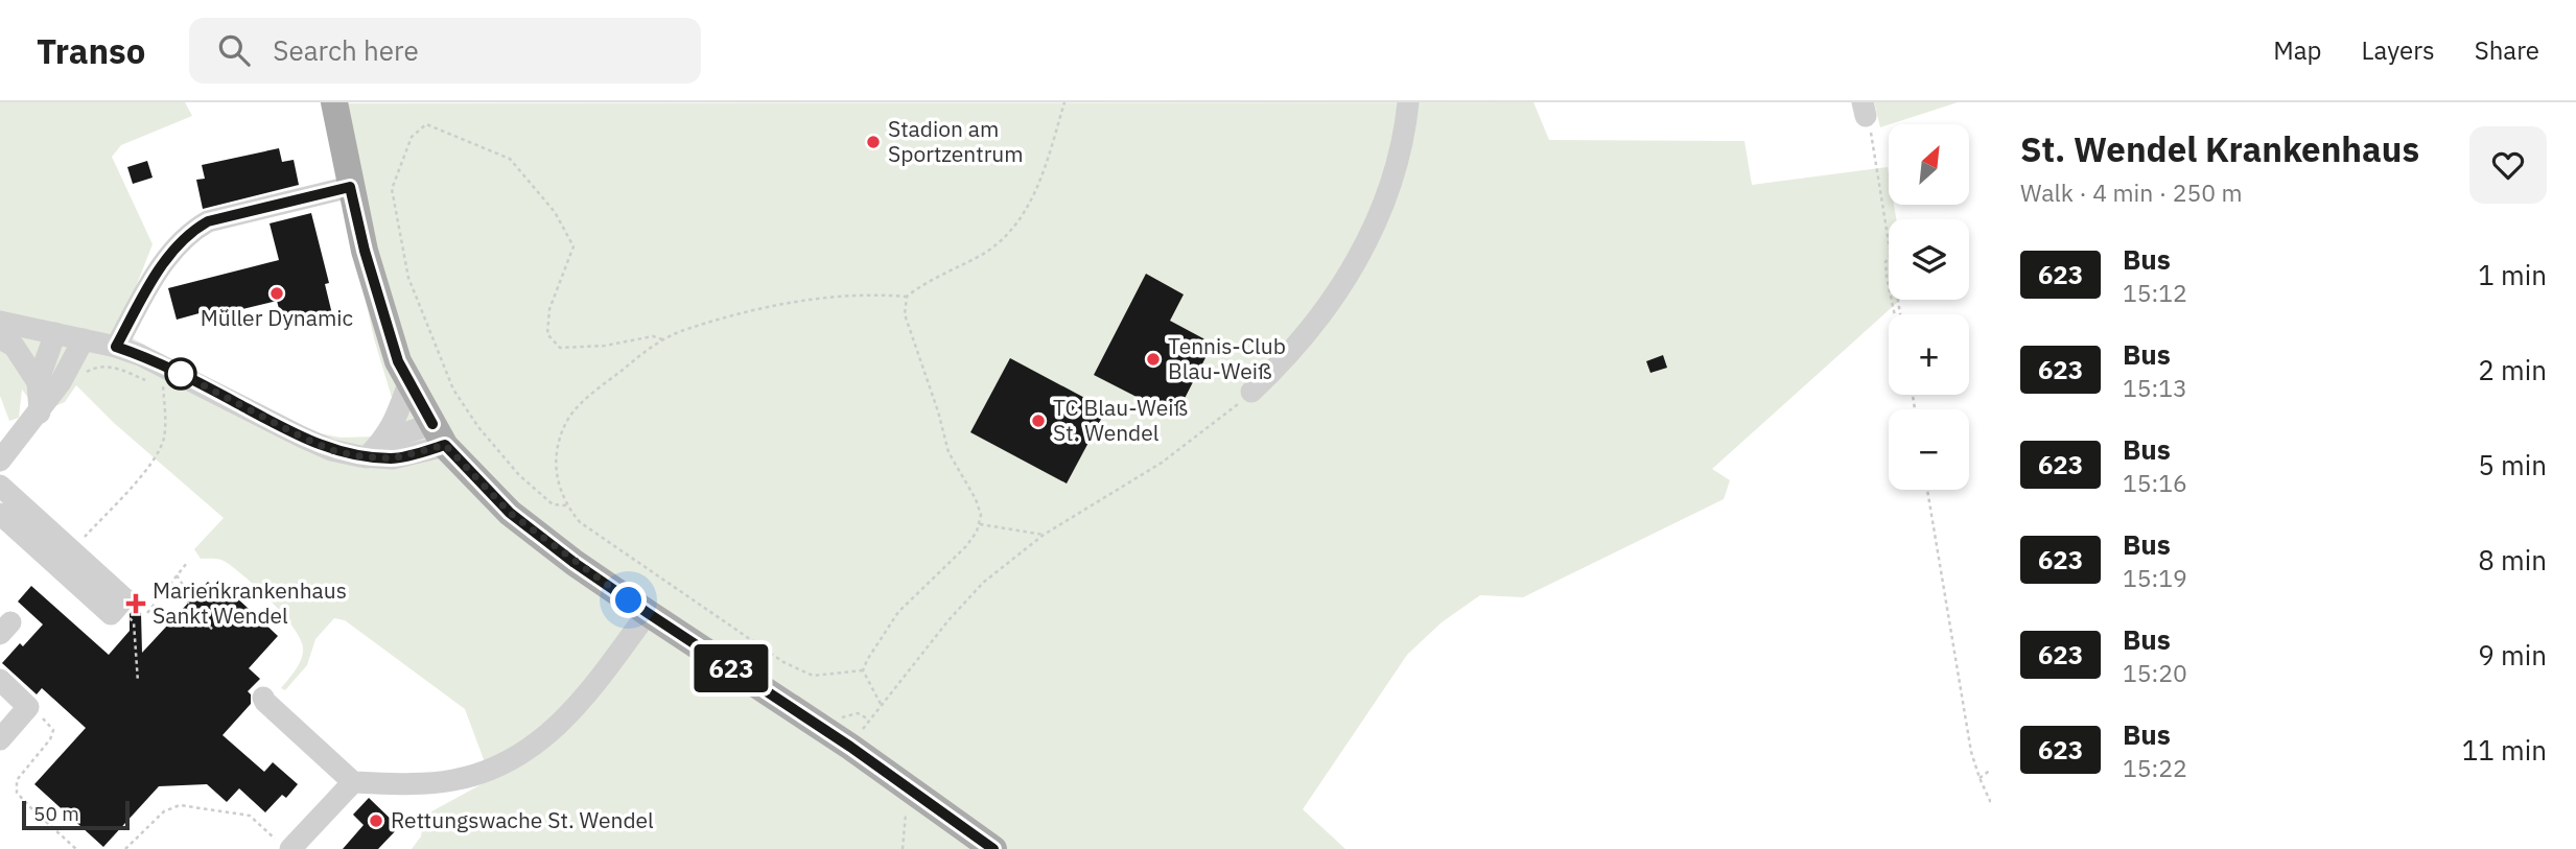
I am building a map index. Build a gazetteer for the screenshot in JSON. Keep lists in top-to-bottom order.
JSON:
{
  "places": {
    "other": [
      "Stadion am Sportzentrum",
      "Müller Dynamic",
      "Tennis-Club Blau-Weiß",
      "TC Blau-Weiß St. Wendel",
      "Rettungswache St. Wendel"
    ],
    "health": ["Marienkrankenhaus Sankt Wendel"]
  },
  "lines": ["bus line 623"],
  "scale_bar": "50 m",
  "north": "top right",
  "page": {
    "header": "Transo",
    "search": "Search here",
    "nav": ["Map", "Layers", "Share"],
    "on_map": "623",
    "heading": ["St. Wendel Krankenhaus", "Walk · 4 min · 250 m"],
    "map_buttons": ["+", "−"],
    "list": [
      {
        "mark": "623",
        "name": "Bus",
        "note": "15:12",
        "value": "1 min"
      },
      {
        "mark": "623",
        "name": "Bus",
        "note": "15:13",
        "value": "2 min"
      },
      {
        "mark": "623",
        "name": "Bus",
        "note": "15:16",
        "value": "5 min"
      },
      {
        "mark": "623",
        "name": "Bus",
        "note": "15:19",
        "value": "8 min"
      },
      {
        "mark": "623",
        "name": "Bus",
        "note": "15:20",
        "value": "9 min"
      },
      {
        "mark": "623",
        "name": "Bus",
        "note": "15:22",
        "value": "11 min"
      }
    ],
    "scale": "50 m"
  }
}
